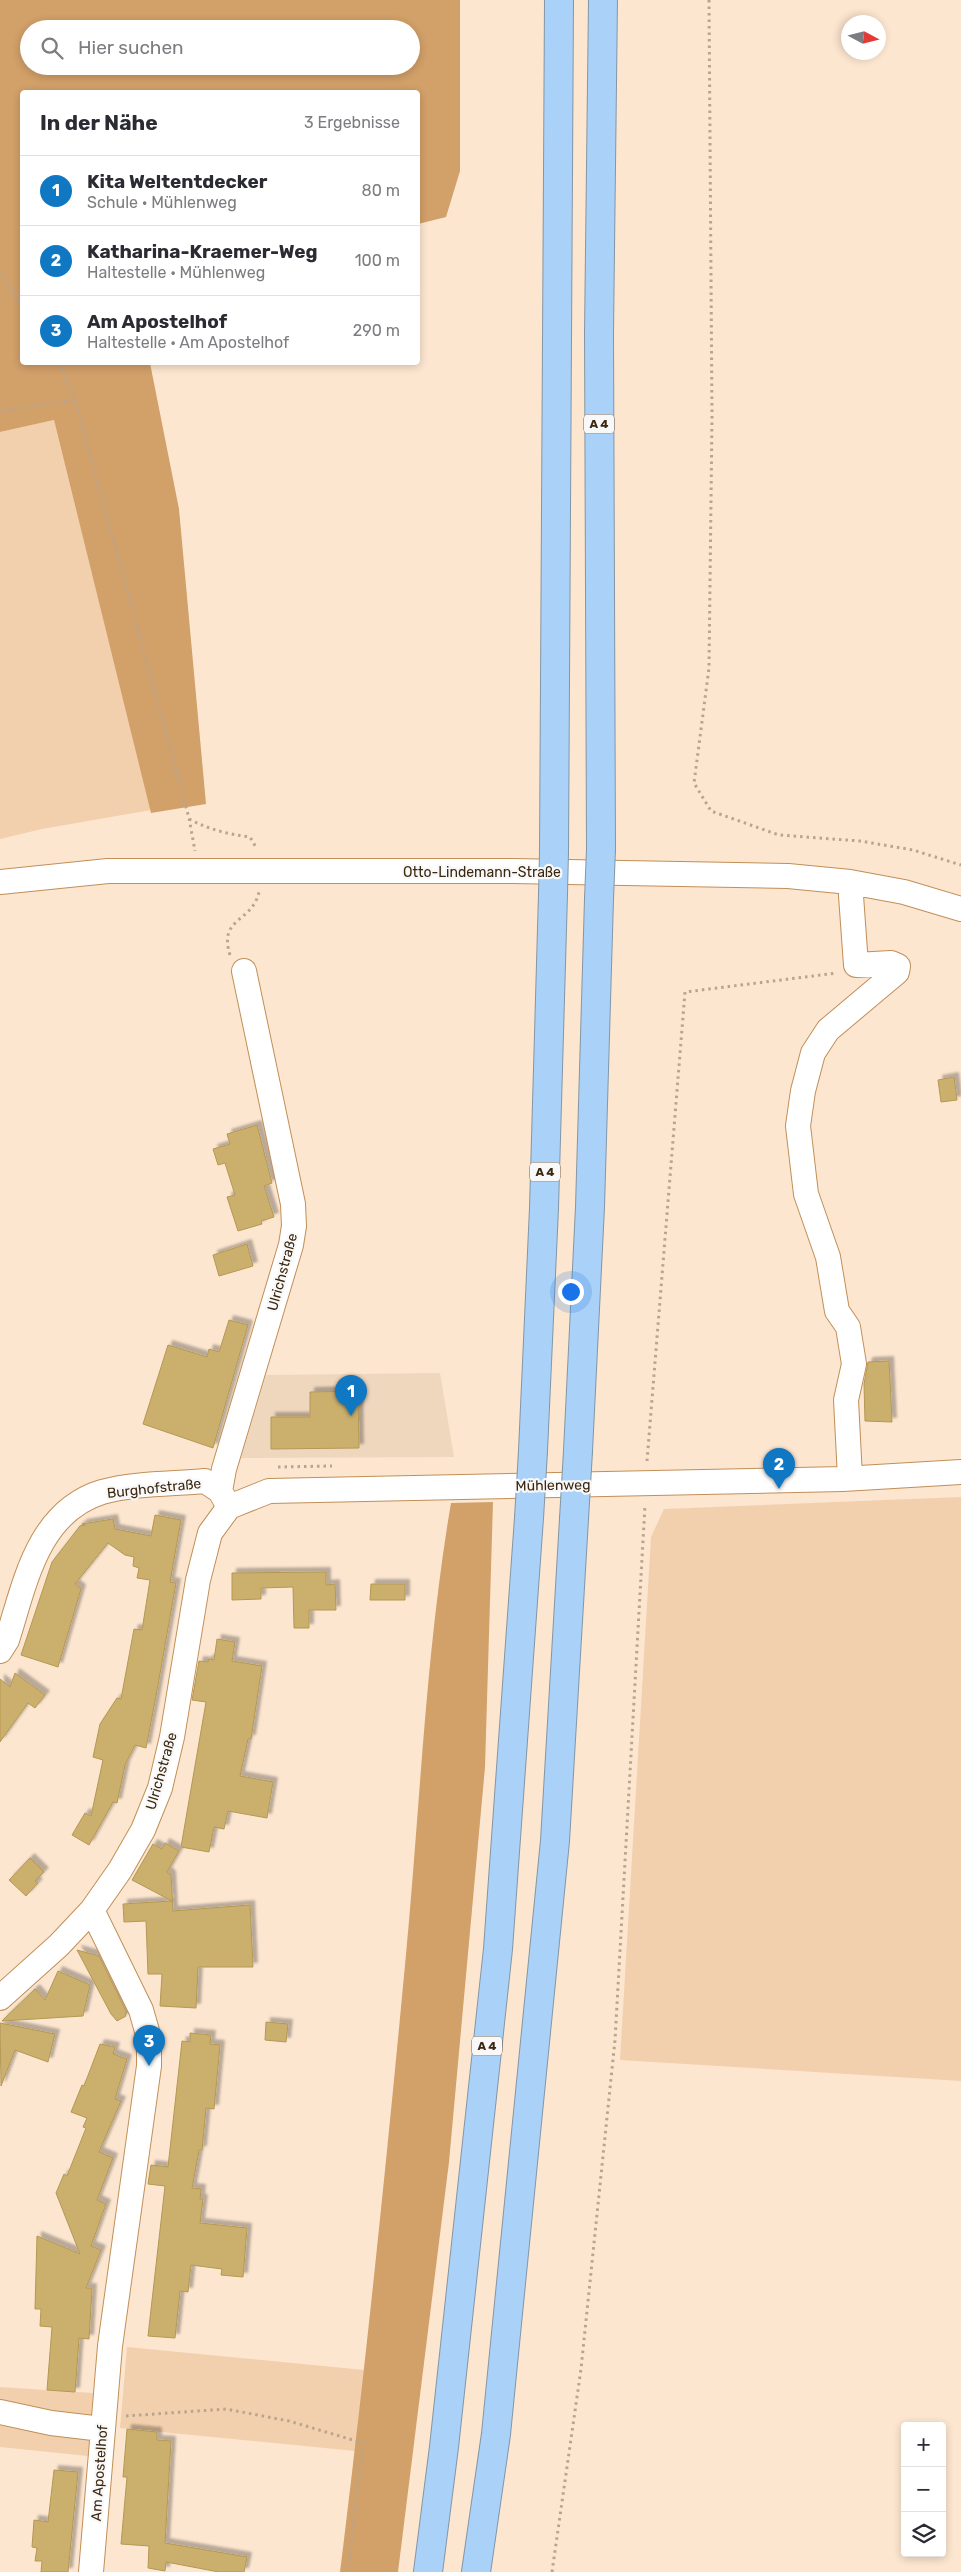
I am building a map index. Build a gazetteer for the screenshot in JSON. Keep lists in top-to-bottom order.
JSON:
{
  "streets": {
    "highway": ["A 4"],
    "street": [
      "Otto-Lindemann-Straße",
      "Ulrichstraße",
      "Mühlenweg",
      "Burghofstraße",
      "Am Apostelhof"
    ]
  },
  "crossings": [
    ["Ulrichstraße", "Mühlenweg"],
    ["Ulrichstraße", "Burghofstraße"],
    ["Ulrichstraße", "Am Apostelhof"],
    ["Mühlenweg", "Burghofstraße"]
  ],
  "north": "right",
  "page": {
    "search": "Hier suchen",
    "heading": ["In der Nähe", "3 Ergebnisse"],
    "list": [
      {
        "mark": "1",
        "name": "Kita Weltentdecker",
        "note": "Schule · Mühlenweg",
        "value": "80 m"
      },
      {
        "mark": "2",
        "name": "Katharina-Kraemer-Weg",
        "note": "Haltestelle · Mühlenweg",
        "value": "100 m"
      },
      {
        "mark": "3",
        "name": "Am Apostelhof",
        "note": "Haltestelle · Am Apostelhof",
        "value": "290 m"
      }
    ],
    "pins": ["1", "2", "3"],
    "map_buttons": ["+", "−"]
  }
}
